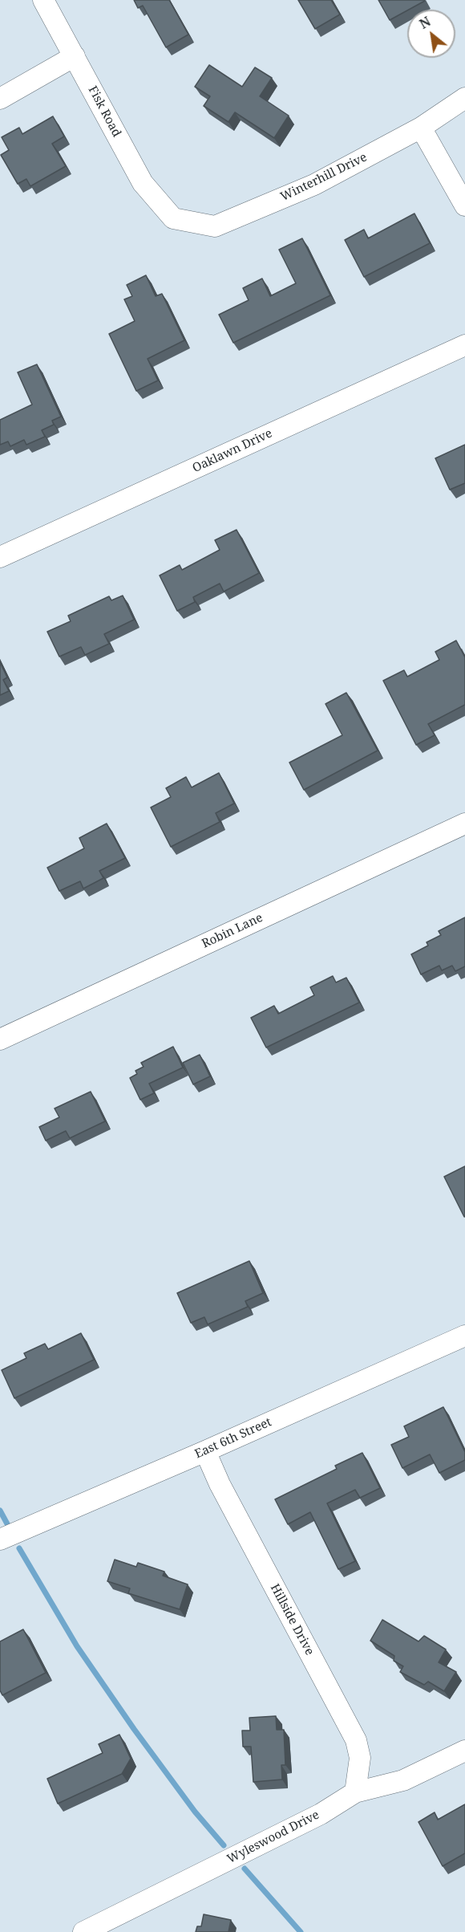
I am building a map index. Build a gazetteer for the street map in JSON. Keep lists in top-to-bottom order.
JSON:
{
  "streets": {
    "street": [
      "Fisk Road",
      "Winterhill Drive",
      "Oaklawn Drive",
      "Robin Lane",
      "East 6th Street",
      "Hillside Drive",
      "Wyleswood Drive"
    ]
  },
  "crossings": [
    ["Fisk Road", "Winterhill Drive"],
    ["East 6th Street", "Hillside Drive"],
    ["Hillside Drive", "Wyleswood Drive"]
  ],
  "north": "top left"
}
